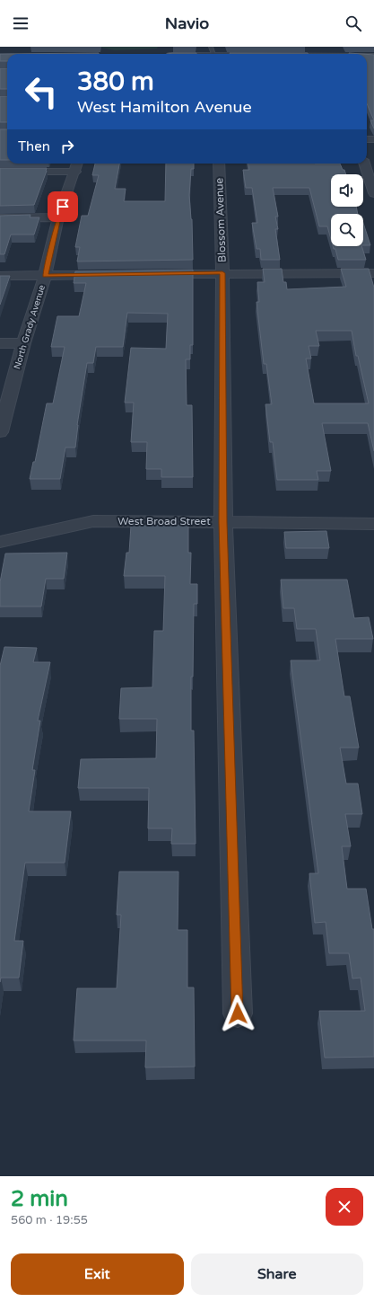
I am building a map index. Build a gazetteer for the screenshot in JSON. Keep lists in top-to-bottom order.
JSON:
{
  "streets": {
    "street": ["Blossom Avenue", "North Grady Avenue", "West Broad Street"]
  },
  "crossings": [
    ["Blossom Avenue", "West Broad Street"]
  ],
  "page": {
    "header": "Navio",
    "turn": ["380 m", "West Hamilton Avenue"],
    "then": "Then",
    "heading": ["2 min", "560 m · 19:55"],
    "buttons": ["Exit", "Share"]
  }
}
